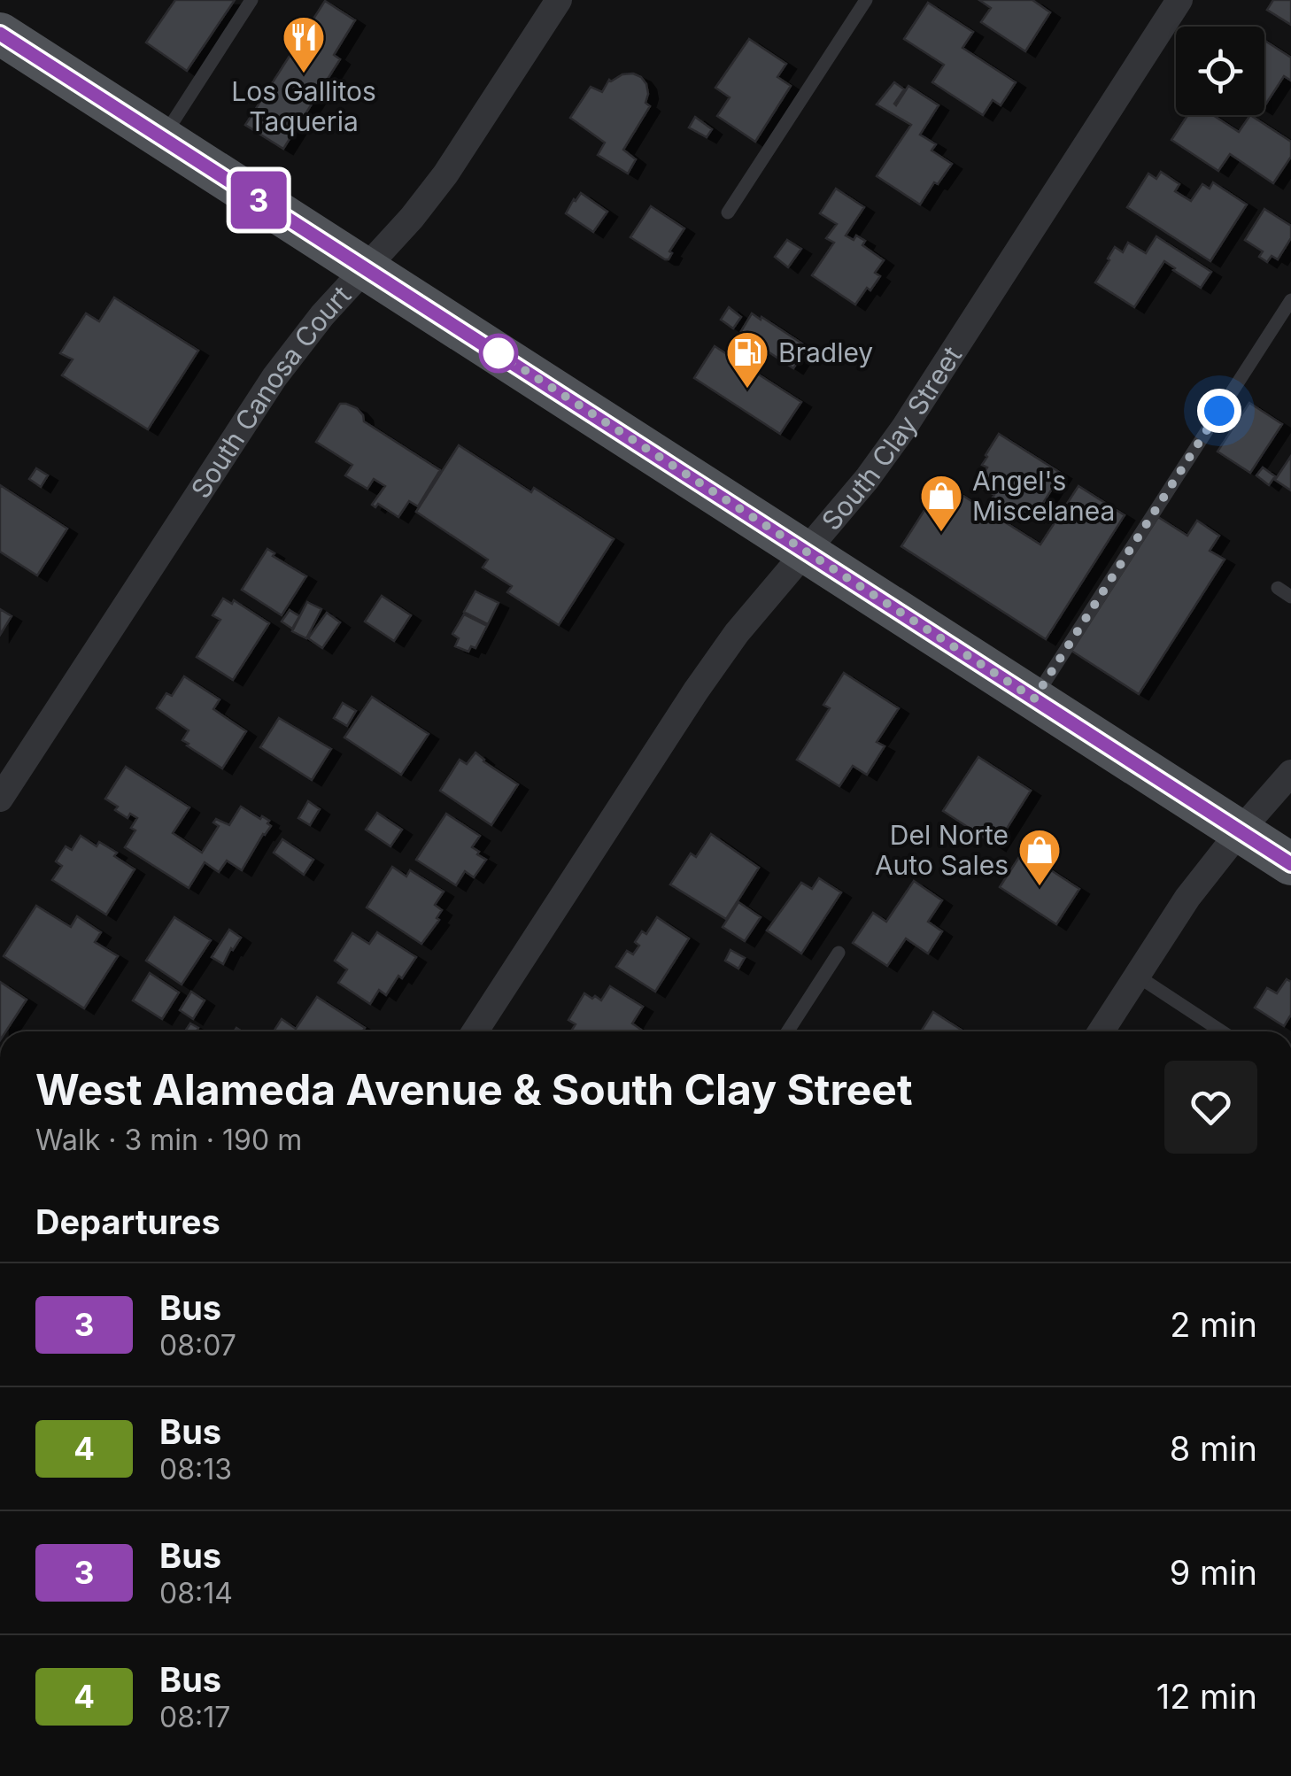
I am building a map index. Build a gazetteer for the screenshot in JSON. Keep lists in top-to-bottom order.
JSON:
{
  "streets": {
    "street": ["South Canosa Court", "South Clay Street"]
  },
  "places": {
    "restaurant": ["Los Gallitos Taqueria"],
    "fuel station": ["Bradley"],
    "shop": ["Angel's Miscelanea", "Del Norte Auto Sales"]
  },
  "lines": ["bus line 3"],
  "page": {
    "on_map": "3",
    "heading": [
      ["West Alameda Avenue & South Clay Street", "Walk · 3 min · 190 m"],
      "Departures"
    ],
    "list": [
      {
        "mark": "3",
        "name": "Bus",
        "note": "08:07",
        "value": "2 min"
      },
      {
        "mark": "4",
        "name": "Bus",
        "note": "08:13",
        "value": "8 min"
      },
      {
        "mark": "3",
        "name": "Bus",
        "note": "08:14",
        "value": "9 min"
      },
      {
        "mark": "4",
        "name": "Bus",
        "note": "08:17",
        "value": "12 min"
      }
    ]
  }
}
